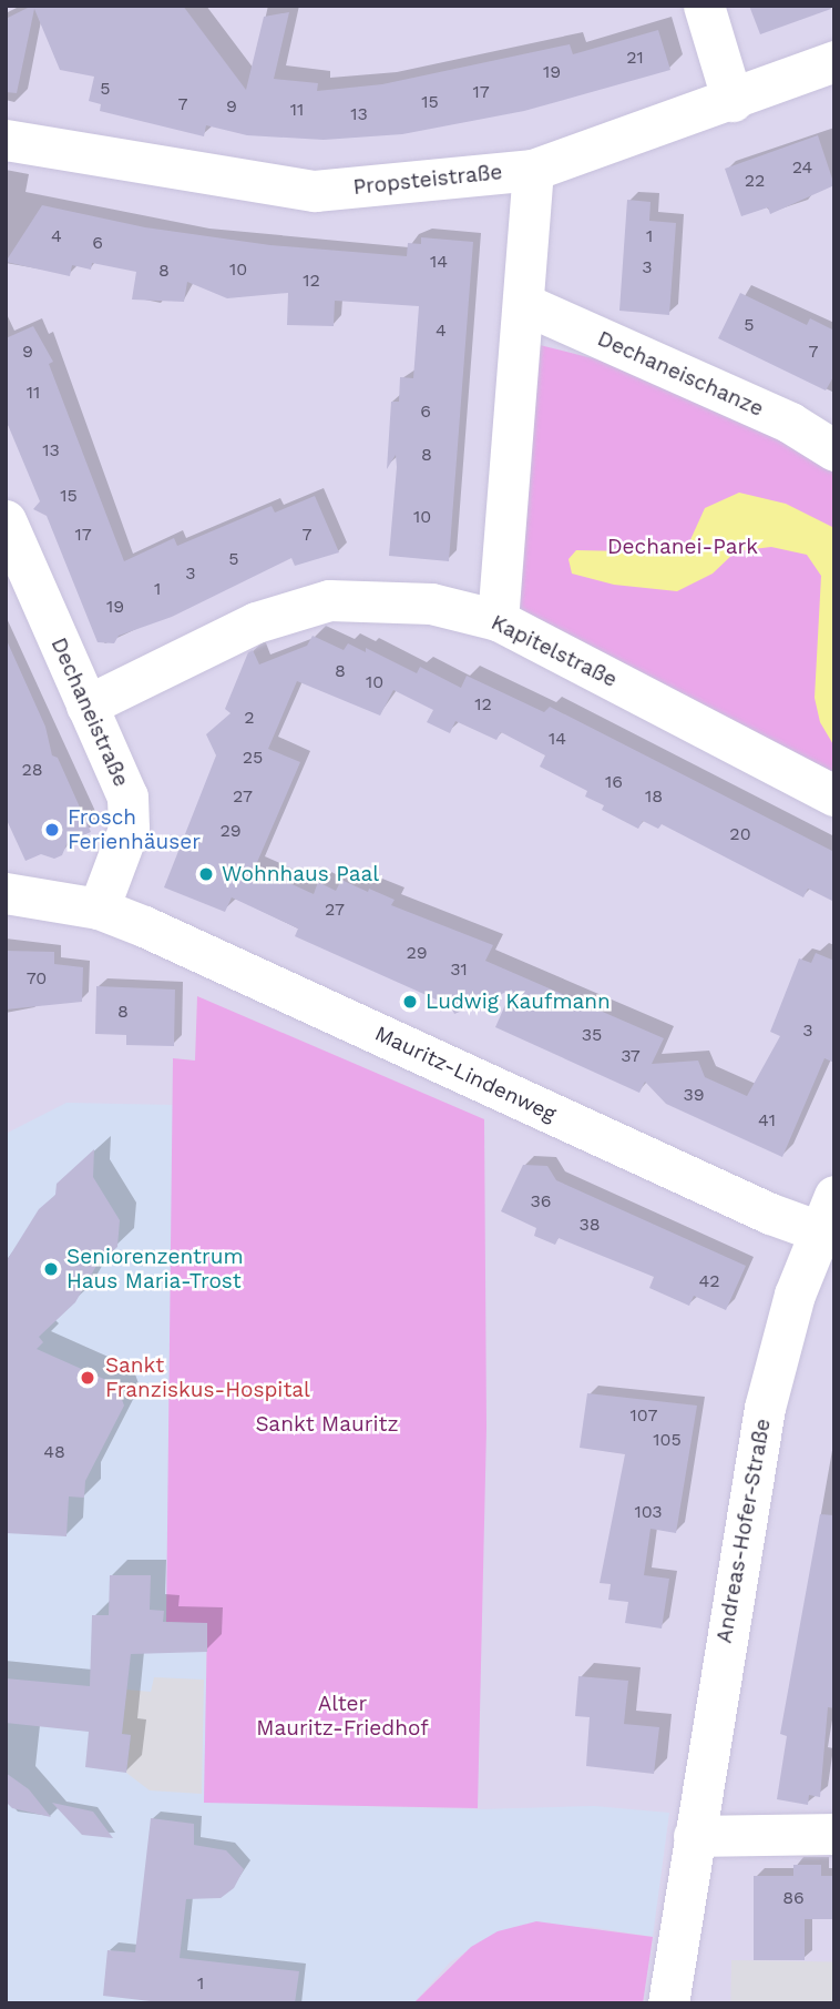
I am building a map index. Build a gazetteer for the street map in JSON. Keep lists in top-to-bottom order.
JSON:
{
  "streets": {
    "street": [
      "Propsteistraße",
      "Dechaneischanze",
      "Kapitelstraße",
      "Dechaneistraße",
      "Mauritz-Lindenweg",
      "Andreas-Hofer-Straße"
    ]
  },
  "crossings": [
    ["Kapitelstraße", "Dechaneistraße"],
    ["Dechaneistraße", "Mauritz-Lindenweg"],
    ["Mauritz-Lindenweg", "Andreas-Hofer-Straße"]
  ],
  "parks": ["Dechanei-Park", "Sankt Mauritz", "Alter Mauritz-Friedhof"],
  "places": [
    "Frosch Ferienhäuser",
    "Wohnhaus Paal",
    "Ludwig Kaufmann",
    "Seniorenzentrum Haus Maria-Trost",
    "Sankt Franziskus-Hospital"
  ],
  "house_numbers": [
    "21",
    "19",
    "5",
    "17",
    "15",
    "7",
    "9",
    "11",
    "13",
    "24",
    "22",
    "4",
    "1",
    "6",
    "14",
    "3",
    "10",
    "8",
    "12",
    "5",
    "4",
    "9",
    "7",
    "11",
    "6",
    "13",
    "8",
    "15",
    "10",
    "17",
    "7",
    "5",
    "3",
    "1",
    "19",
    "8",
    "10",
    "12",
    "2",
    "14",
    "25",
    "28",
    "16",
    "27",
    "18",
    "29",
    "20",
    "27",
    "29",
    "31",
    "70",
    "8",
    "3",
    "35",
    "37",
    "39",
    "41",
    "36",
    "38",
    "42",
    "107",
    "105",
    "48",
    "103",
    "86",
    "1"
  ]
}
